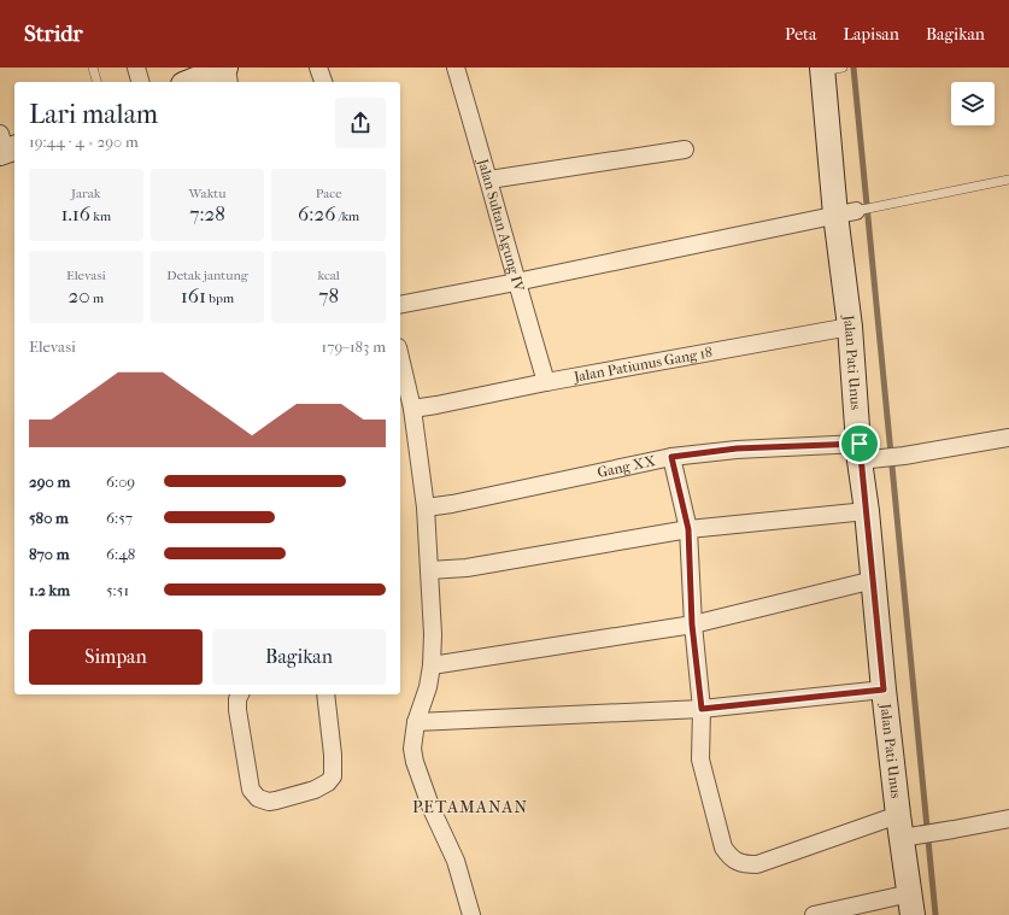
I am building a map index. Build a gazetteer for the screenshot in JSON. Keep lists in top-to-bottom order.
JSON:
{
  "streets": {
    "main road": ["Jalan Pati Unus"],
    "street": ["Jalan Sultan Agung IV", "Jalan Patiunus Gang 18", "Gang XX"]
  },
  "crossings": [
    ["Jalan Sultan Agung IV", "Jalan Patiunus Gang 18"],
    ["Jalan Pati Unus", "Jalan Patiunus Gang 18"],
    ["Jalan Pati Unus", "Gang XX"]
  ],
  "districts": ["PETAMANAN"],
  "page": {
    "header": "Stridr",
    "nav": ["Peta", "Lapisan", "Bagikan"],
    "heading": ["Lari malam", "19:44 · 4 × 290 m"],
    "stats": [
      ["Jarak", "1.16 km"],
      ["Waktu", "7:28"],
      ["Pace", "6:26 /km"],
      ["Elevasi", "20 m"],
      ["Detak jantung", "161 bpm"],
      ["kcal", "78"]
    ],
    "chart": ["Elevasi", "179–183 m"],
    "list": [
      {
        "name": "290 m",
        "note": "6:09"
      },
      {
        "name": "580 m",
        "note": "6:57"
      },
      {
        "name": "870 m",
        "note": "6:48"
      },
      {
        "name": "1.2 km",
        "note": "5:51"
      }
    ],
    "buttons": ["Simpan", "Bagikan"]
  }
}
